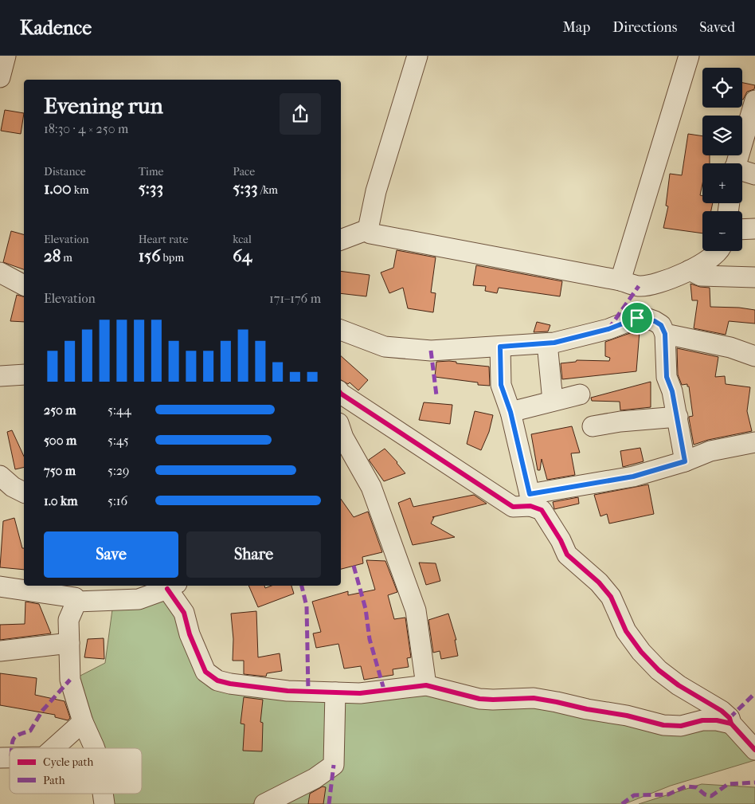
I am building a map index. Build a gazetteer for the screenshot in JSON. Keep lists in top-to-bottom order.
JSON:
{
  "legend": ["Cycle path", "Path"],
  "page": {
    "header": "Kadence",
    "nav": ["Map", "Directions", "Saved"],
    "map_buttons": ["+", "−"],
    "heading": ["Evening run", "18:30 · 4 × 250 m"],
    "stats": [
      ["Distance", "1.00 km"],
      ["Time", "5:33"],
      ["Pace", "5:33 /km"],
      ["Elevation", "28 m"],
      ["Heart rate", "156 bpm"],
      ["kcal", "64"]
    ],
    "chart": ["Elevation", "171–176 m"],
    "list": [
      {
        "name": "250 m",
        "note": "5:44"
      },
      {
        "name": "500 m",
        "note": "5:45"
      },
      {
        "name": "750 m",
        "note": "5:29"
      },
      {
        "name": "1.0 km",
        "note": "5:16"
      }
    ],
    "buttons": ["Save", "Share"]
  }
}
